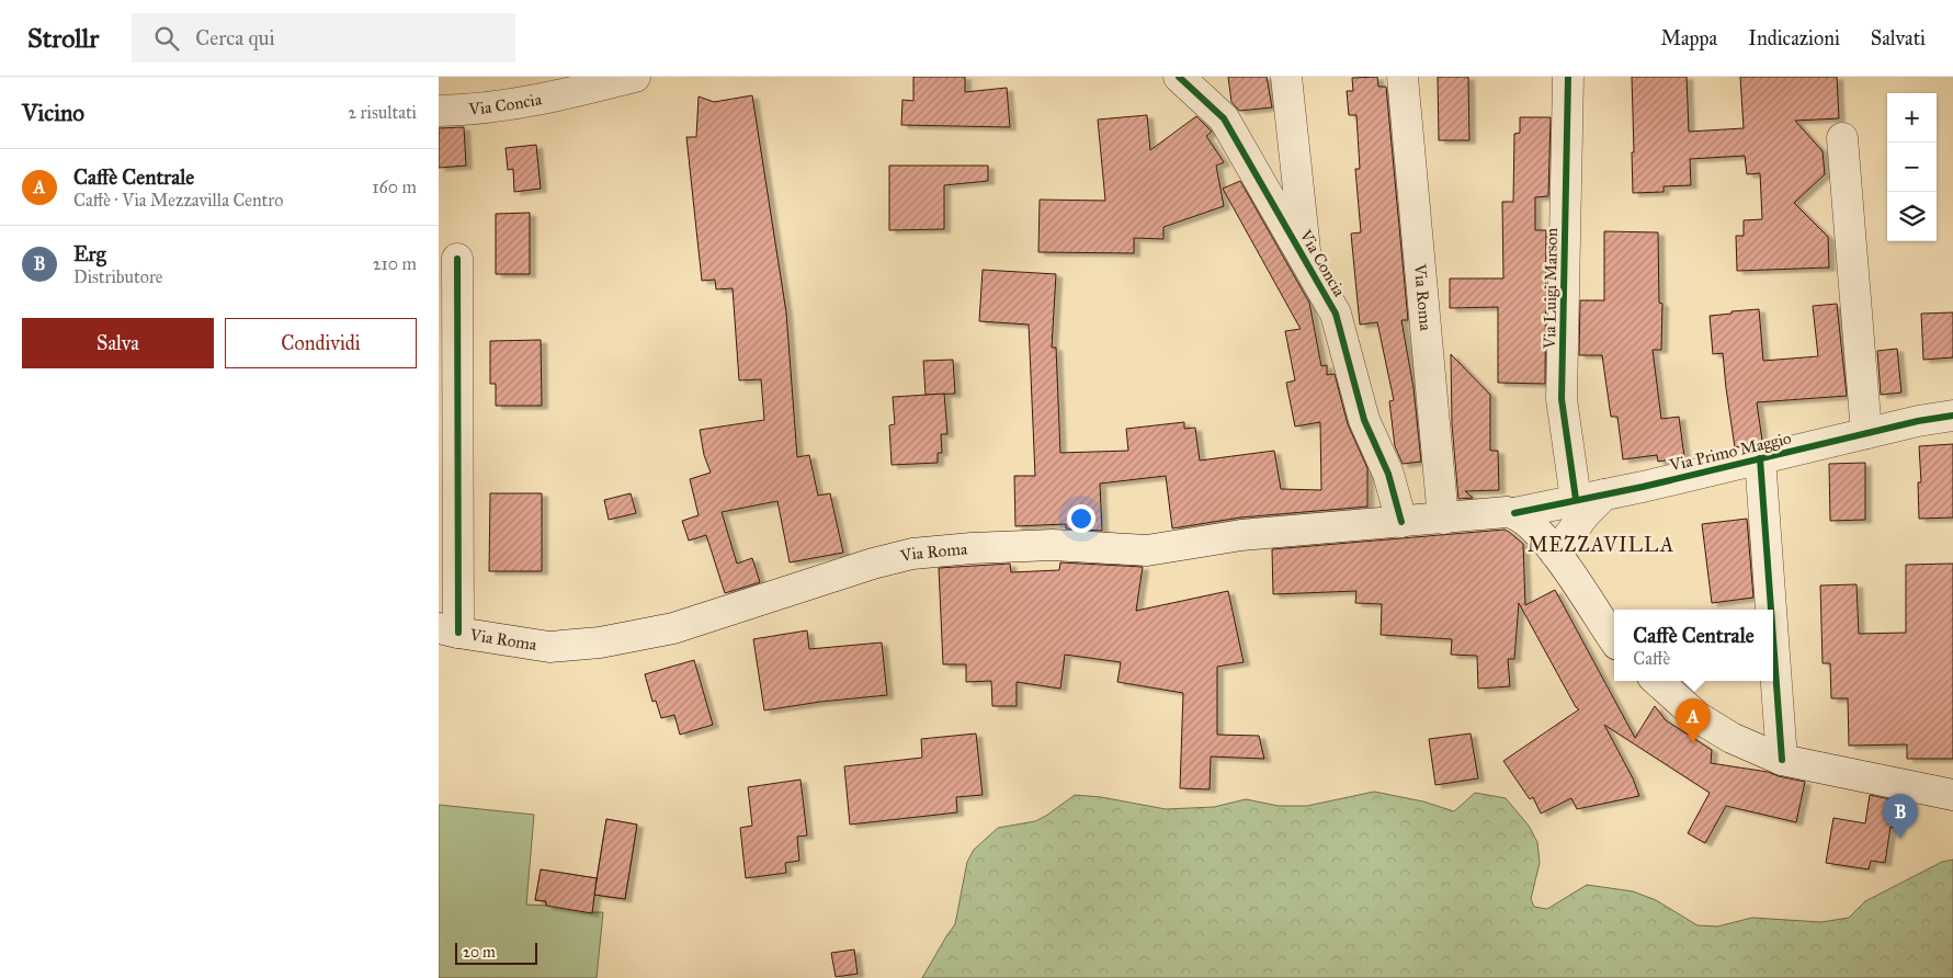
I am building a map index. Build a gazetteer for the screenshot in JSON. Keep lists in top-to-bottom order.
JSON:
{
  "streets": {
    "street": [
      "Via Concia",
      "Via Luigi Marson",
      "Via Roma",
      "Via Primo Maggio"
    ]
  },
  "crossings": [
    ["Via Concia", "Via Roma"],
    ["Via Luigi Marson", "Via Primo Maggio"],
    ["Via Roma", "Via Primo Maggio"]
  ],
  "districts": ["MEZZAVILLA"],
  "scale_bar": "20 m",
  "page": {
    "header": "Strollr",
    "search": "Cerca qui",
    "nav": ["Mappa", "Indicazioni", "Salvati"],
    "heading": ["Vicino", "2 risultati"],
    "map_buttons": ["+", "−"],
    "list": [
      {
        "mark": "A",
        "name": "Caffè Centrale",
        "note": "Caffè · Via Mezzavilla Centro",
        "value": "160 m"
      },
      {
        "mark": "B",
        "name": "Erg",
        "note": "Distributore",
        "value": "210 m"
      }
    ],
    "buttons": ["Salva", "Condividi"],
    "popup": ["Caffè Centrale", "Caffè"],
    "pins": ["A", "B"],
    "scale": "20 m"
  }
}
